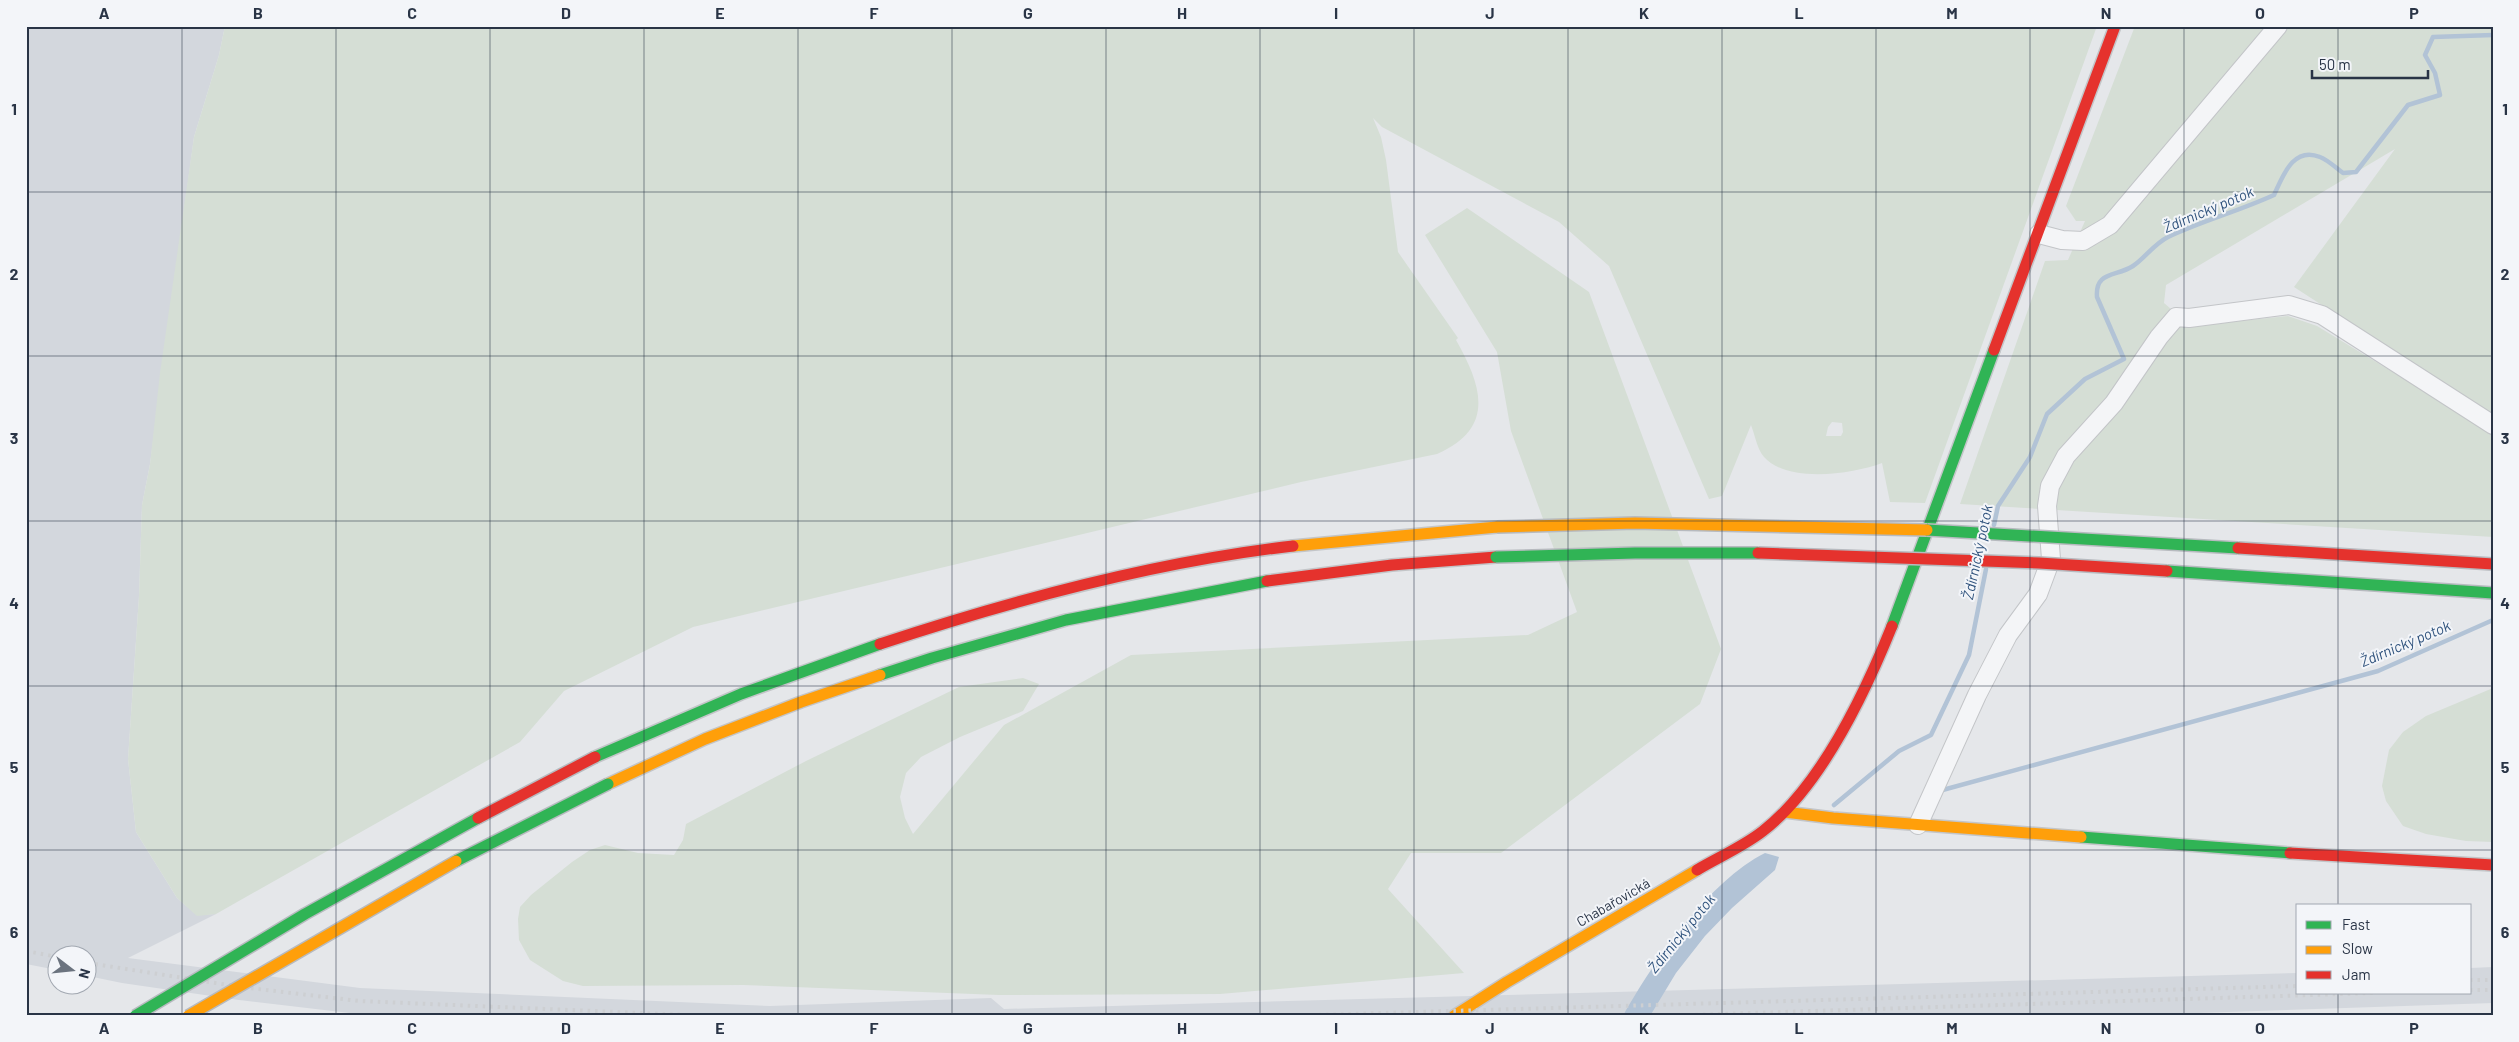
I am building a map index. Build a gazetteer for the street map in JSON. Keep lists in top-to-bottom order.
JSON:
{
  "streets": {
    "main road": ["Chabařovická"]
  },
  "water": ["Ždírnický potok"],
  "legend": ["Fast", "Slow", "Jam"],
  "scale_bar": "50 m",
  "north": "right",
  "grid": {
    "columns": [
      "A",
      "B",
      "C",
      "D",
      "E",
      "F",
      "G",
      "H",
      "I",
      "J",
      "K",
      "L",
      "M",
      "N",
      "O",
      "P"
    ],
    "rows": [
      "1",
      "2",
      "3",
      "4",
      "5",
      "6"
    ]
  }
}
